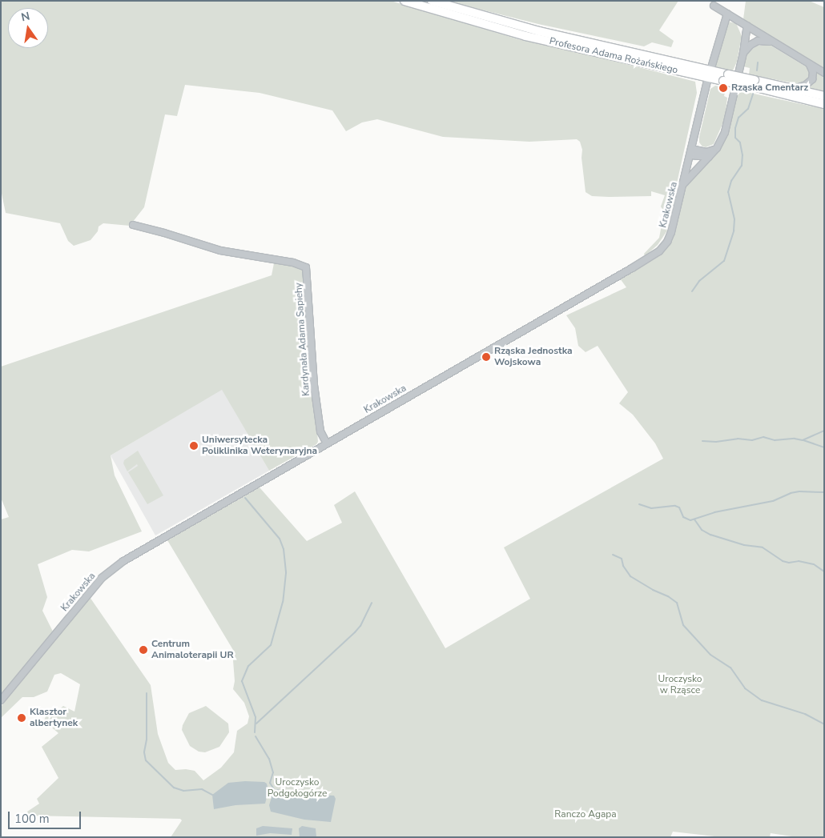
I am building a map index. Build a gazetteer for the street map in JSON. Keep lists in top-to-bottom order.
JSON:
{
  "streets": {
    "main road": ["Profesora Adama Rożańskiego"],
    "street": ["Krakowska", "Kardynała Adama Sapiehy"]
  },
  "crossings": [
    ["Profesora Adama Rożańskiego", "Krakowska"],
    ["Krakowska", "Kardynała Adama Sapiehy"]
  ],
  "parks": ["Uroczysko w Rząsce", "Uroczysko Podgołogórze", "Ranczo Agapa"],
  "places": [
    "Rząska Cmentarz",
    "Rząska Jednostka Wojskowa",
    "Uniwersytecka Poliklinika Weterynaryjna",
    "Centrum Animaloterapii UR",
    "Klasztor albertynek"
  ],
  "scale_bar": "100 m",
  "north": "top"
}
